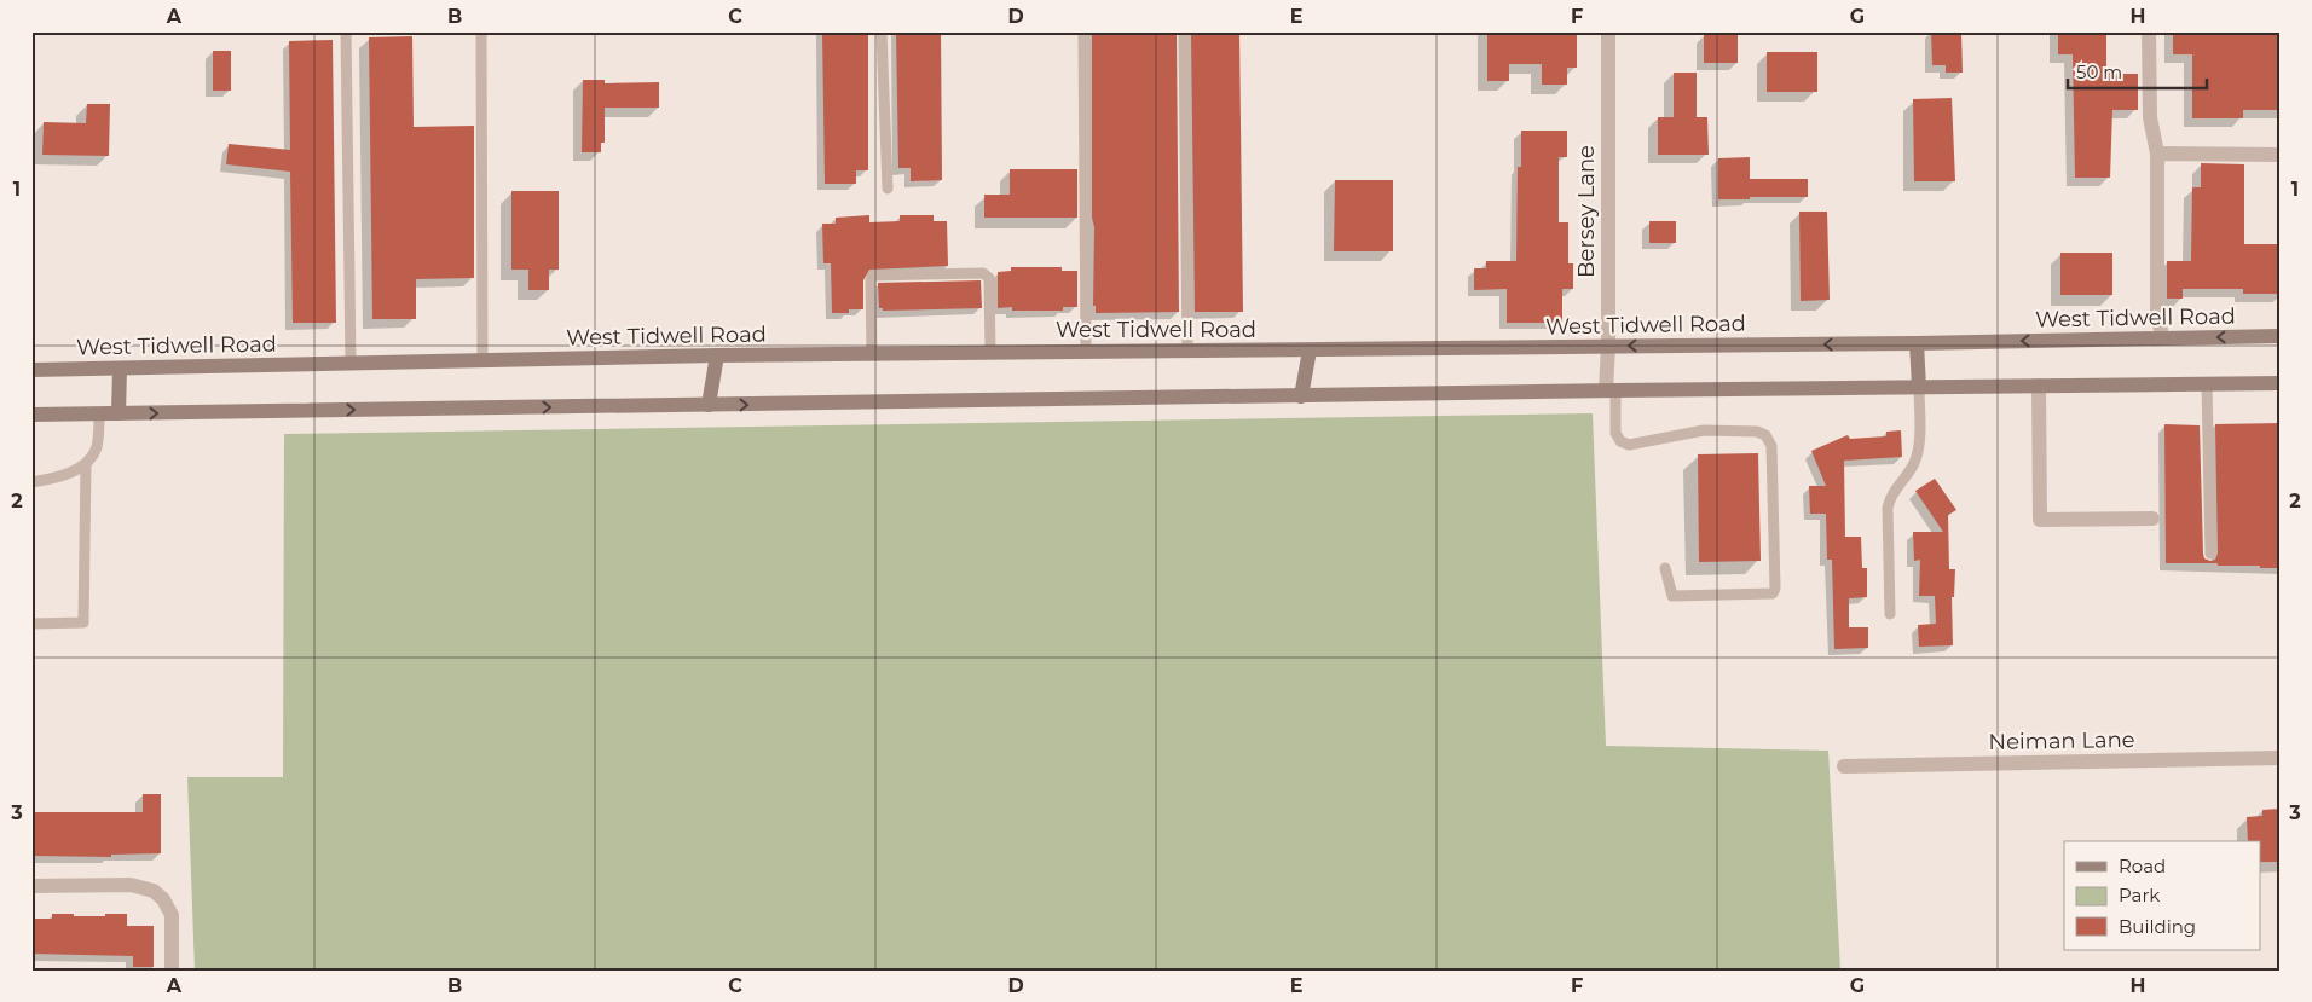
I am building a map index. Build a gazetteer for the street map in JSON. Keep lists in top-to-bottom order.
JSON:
{
  "streets": {
    "main road": ["West Tidwell Road"],
    "street": ["Bersey Lane", "Neiman Lane"]
  },
  "crossings": [
    ["Bersey Lane", "West Tidwell Road"]
  ],
  "legend": ["Road", "Park", "Building"],
  "scale_bar": "50 m",
  "grid": {
    "columns": [
      "A",
      "B",
      "C",
      "D",
      "E",
      "F",
      "G",
      "H"
    ],
    "rows": ["1", "2", "3"]
  }
}
